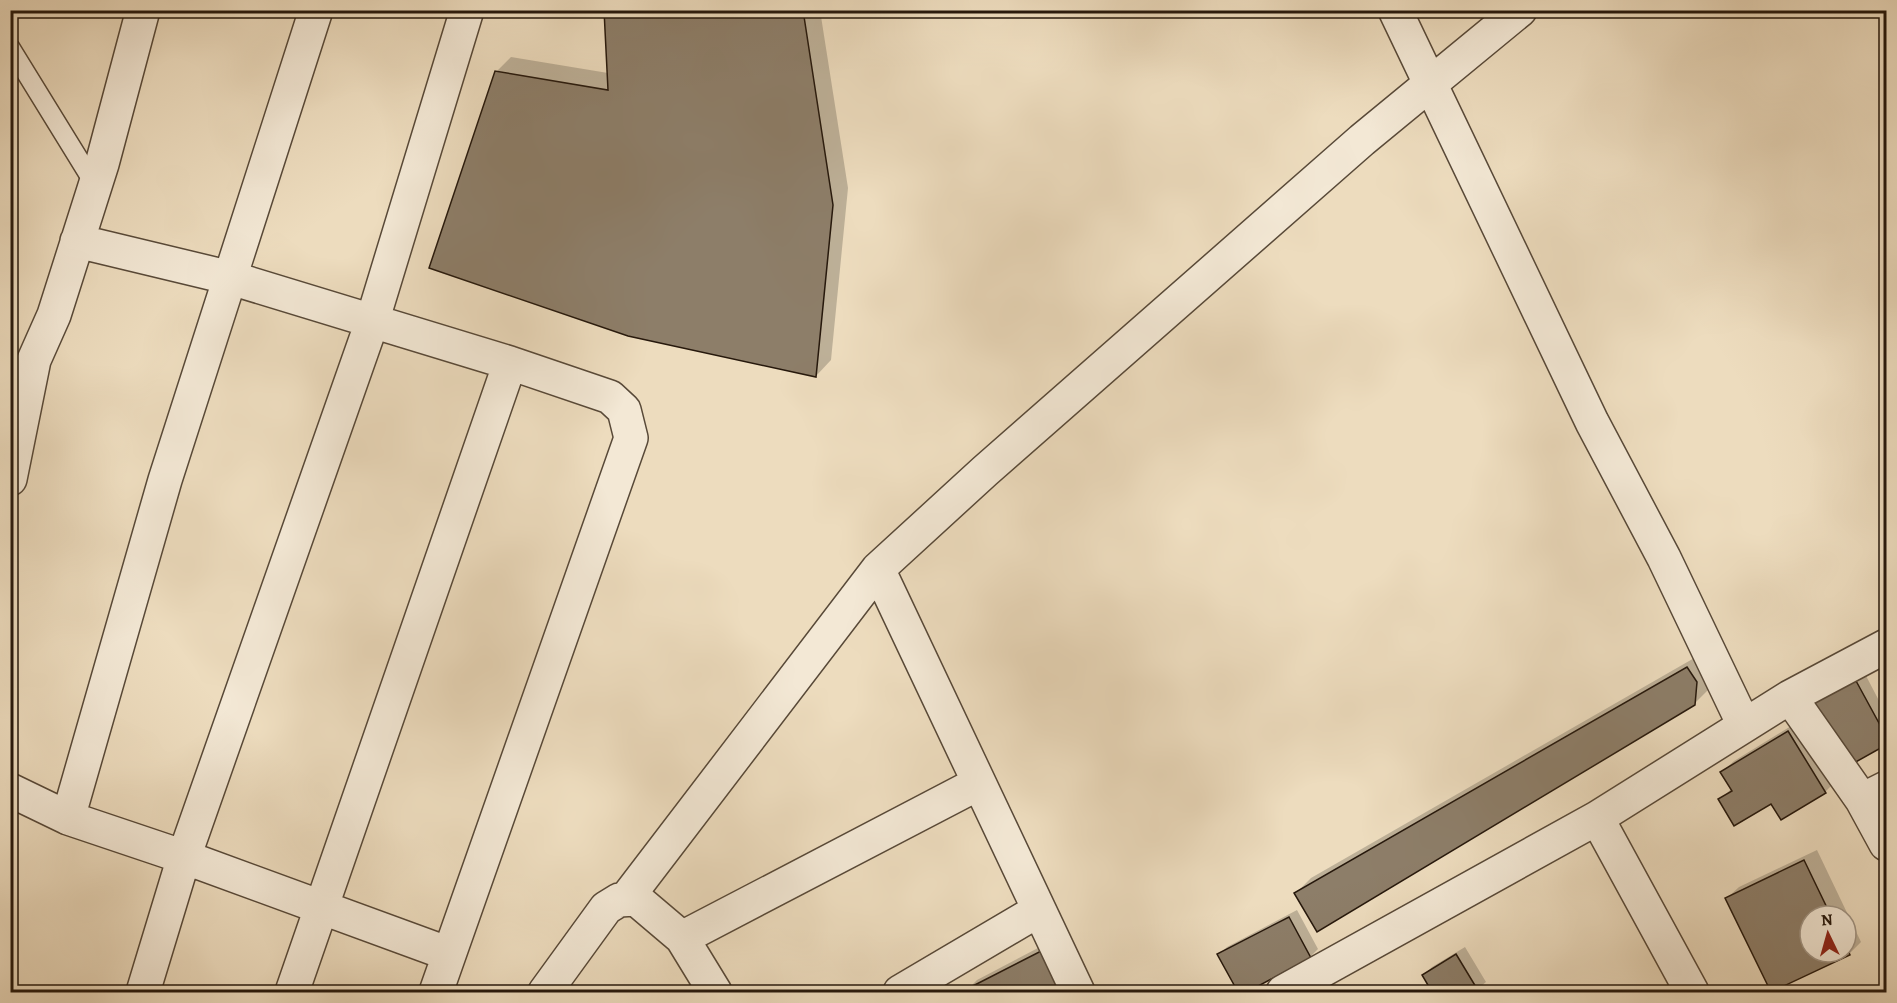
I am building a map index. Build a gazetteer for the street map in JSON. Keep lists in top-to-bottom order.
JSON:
{
  "north": "top"
}
